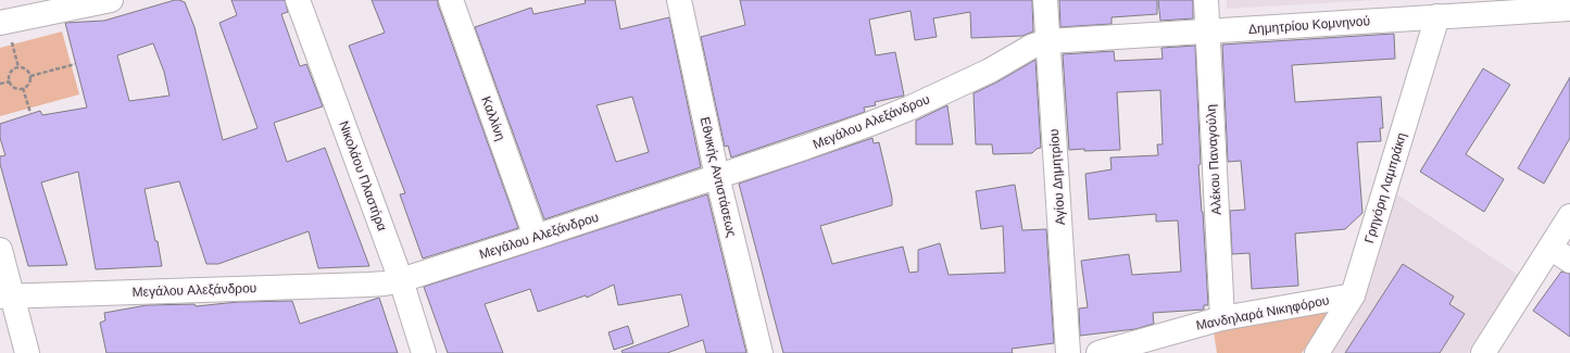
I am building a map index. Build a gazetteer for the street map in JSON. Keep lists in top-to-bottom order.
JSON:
{
  "streets": {
    "street": [
      "Δημητρίου Κομνηνού",
      "Καλλίνη",
      "Μεγάλου Αλεξάνδρου",
      "Αλέκου Παναγούλη",
      "Νικολάου Πλαστήρα",
      "Εθνικής Αντιστάσεως",
      "Αγίου Δημητρίου",
      "Γρηγόρη Λαμπράκη",
      "Μανδηλαρά Νικηφόρου"
    ]
  },
  "crossings": [
    ["Δημητρίου Κομνηνού", "Μεγάλου Αλεξάνδρου"],
    ["Δημητρίου Κομνηνού", "Αλέκου Παναγούλη"],
    ["Δημητρίου Κομνηνού", "Αγίου Δημητρίου"],
    ["Δημητρίου Κομνηνού", "Γρηγόρη Λαμπράκη"],
    ["Καλλίνη", "Μεγάλου Αλεξάνδρου"],
    ["Μεγάλου Αλεξάνδρου", "Νικολάου Πλαστήρα"],
    ["Μεγάλου Αλεξάνδρου", "Εθνικής Αντιστάσεως"],
    ["Μεγάλου Αλεξάνδρου", "Αγίου Δημητρίου"],
    ["Αλέκου Παναγούλη", "Μανδηλαρά Νικηφόρου"],
    ["Γρηγόρη Λαμπράκη", "Μανδηλαρά Νικηφόρου"]
  ]
}
